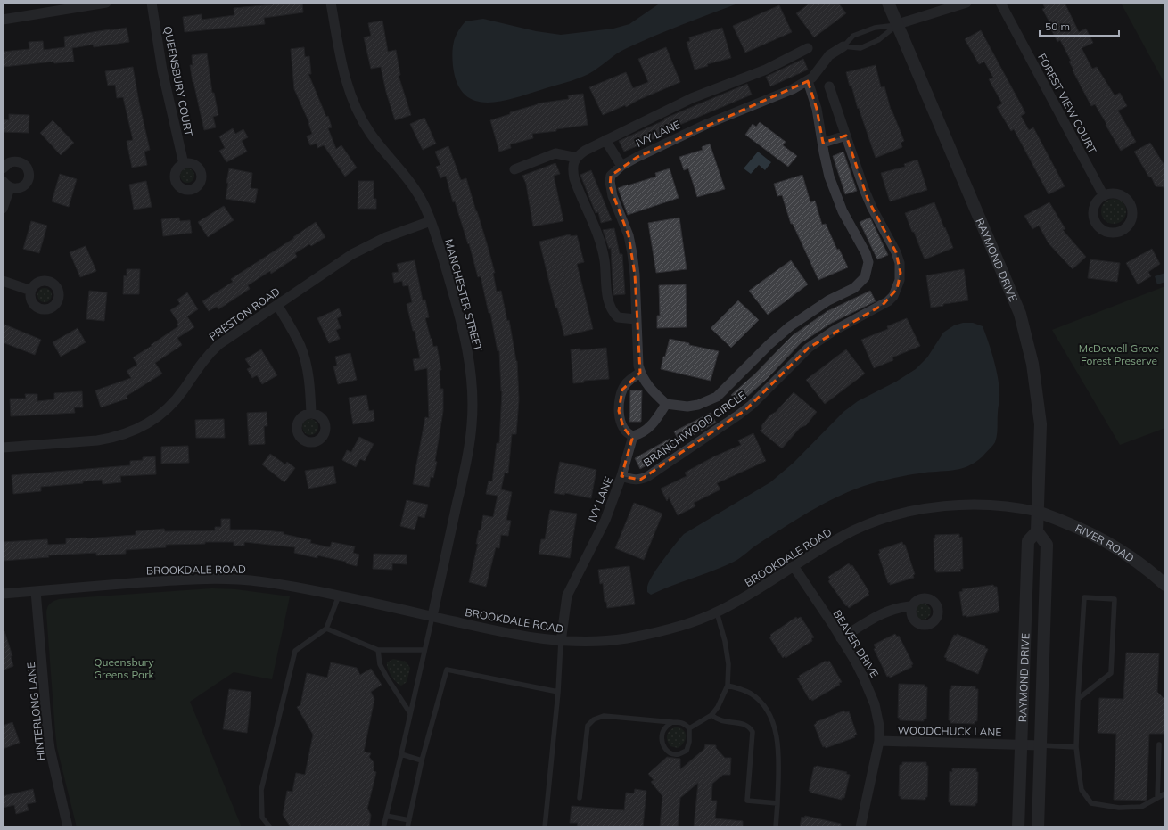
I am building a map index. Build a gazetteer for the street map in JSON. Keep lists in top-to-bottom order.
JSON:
{
  "streets": {
    "street": [
      "QUEENSBURY COURT",
      "FOREST VIEW COURT",
      "IVY LANE",
      "RAYMOND DRIVE",
      "MANCHESTER STREET",
      "PRESTON ROAD",
      "BRANCHWOOD CIRCLE",
      "RIVER ROAD",
      "BROOKDALE ROAD",
      "BEAVER DRIVE",
      "HINTERLONG LANE",
      "WOODCHUCK LANE"
    ]
  },
  "crossings": [
    ["IVY LANE", "RAYMOND DRIVE"],
    ["IVY LANE", "BRANCHWOOD CIRCLE"],
    ["IVY LANE", "BROOKDALE ROAD"],
    ["RAYMOND DRIVE", "RIVER ROAD"],
    ["RAYMOND DRIVE", "BROOKDALE ROAD"],
    ["RAYMOND DRIVE", "WOODCHUCK LANE"],
    ["MANCHESTER STREET", "PRESTON ROAD"],
    ["MANCHESTER STREET", "BROOKDALE ROAD"],
    ["RIVER ROAD", "BROOKDALE ROAD"],
    ["BROOKDALE ROAD", "BEAVER DRIVE"],
    ["BROOKDALE ROAD", "HINTERLONG LANE"],
    ["BEAVER DRIVE", "WOODCHUCK LANE"]
  ],
  "parks": ["McDowell Grove Forest Preserve", "Queensbury Greens Park"],
  "scale_bar": "50 m"
}
